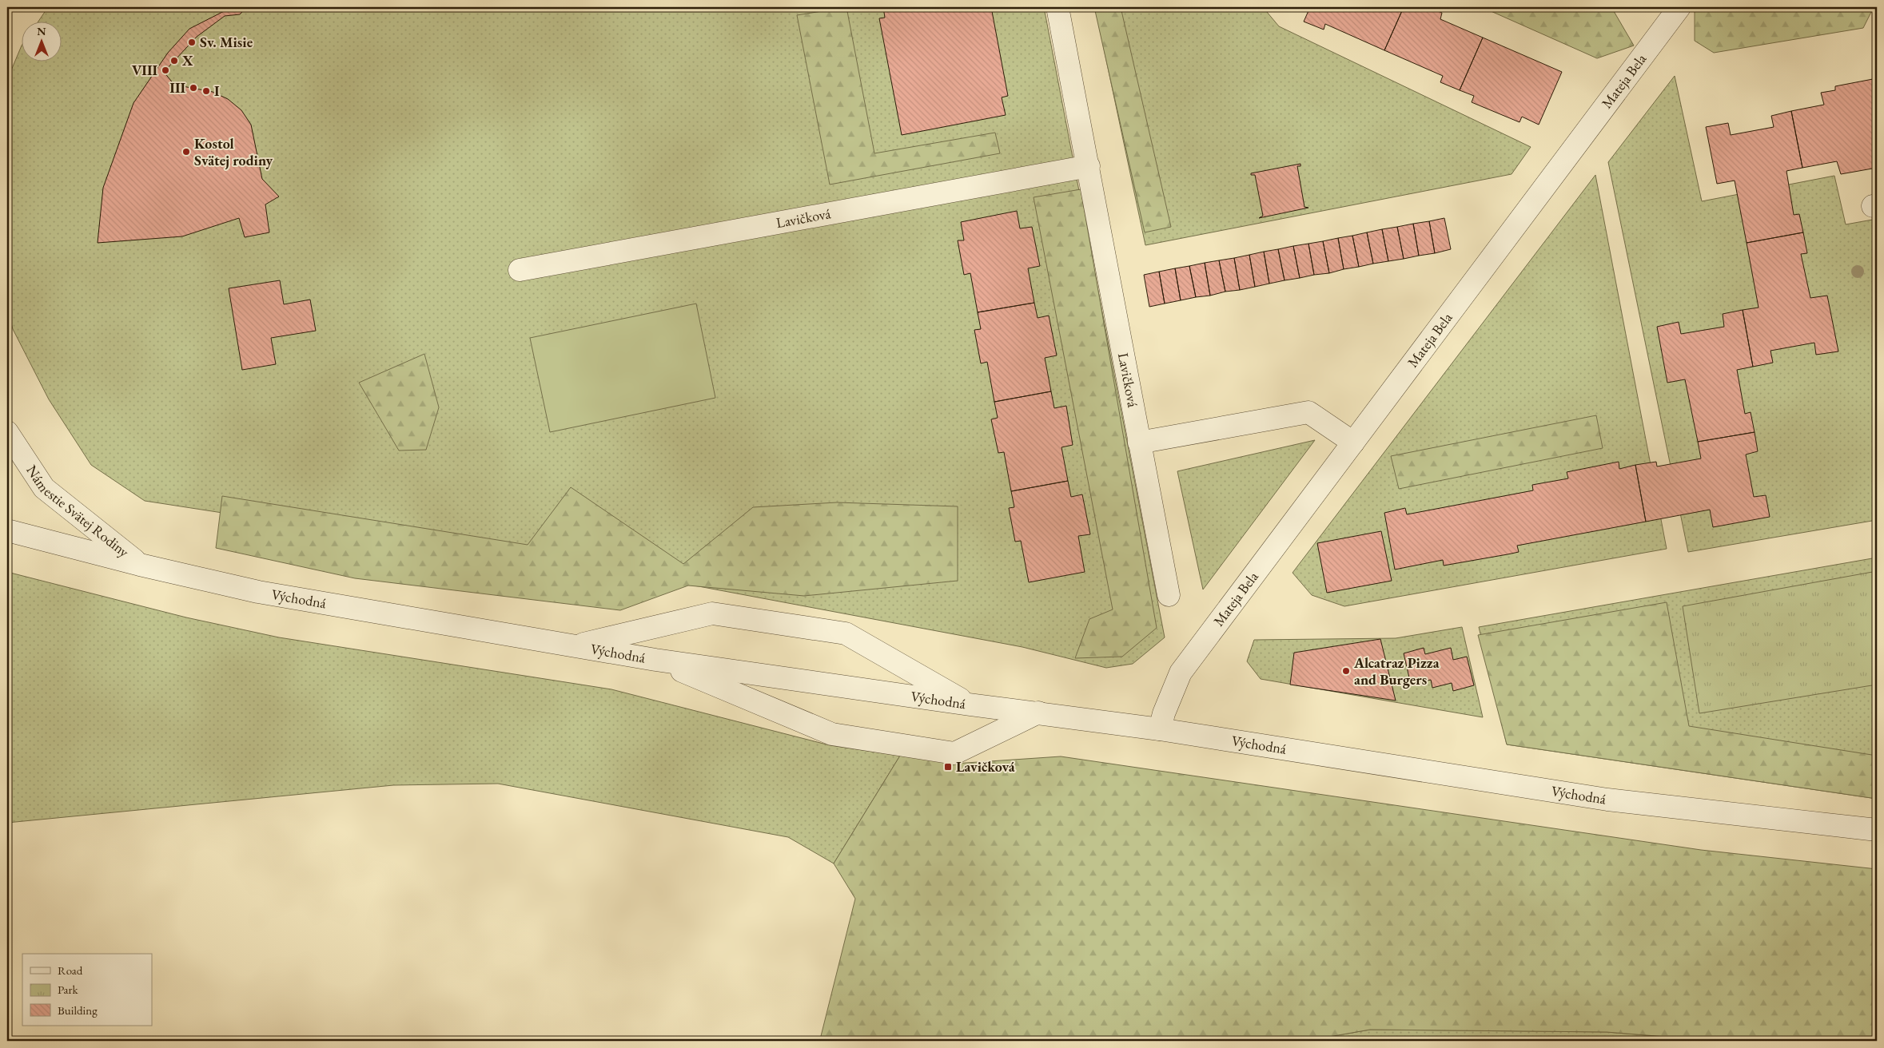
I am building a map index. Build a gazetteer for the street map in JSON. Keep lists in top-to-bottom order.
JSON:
{
  "streets": {
    "street": [
      "Mateja Bela",
      "Lavičková",
      "Námestie Svätej Rodiny",
      "Východná"
    ]
  },
  "crossings": [
    ["Mateja Bela", "Východná"],
    ["Námestie Svätej Rodiny", "Východná"]
  ],
  "places": {
    "other": [
      "Sv. Misie",
      "X",
      "VIII",
      "III",
      "I",
      "Kostol Svätej rodiny",
      "Alcatraz Pizza and Burgers"
    ],
    "transit": ["Lavičková"]
  },
  "legend": ["Road", "Park", "Building"],
  "north": "top"
}
